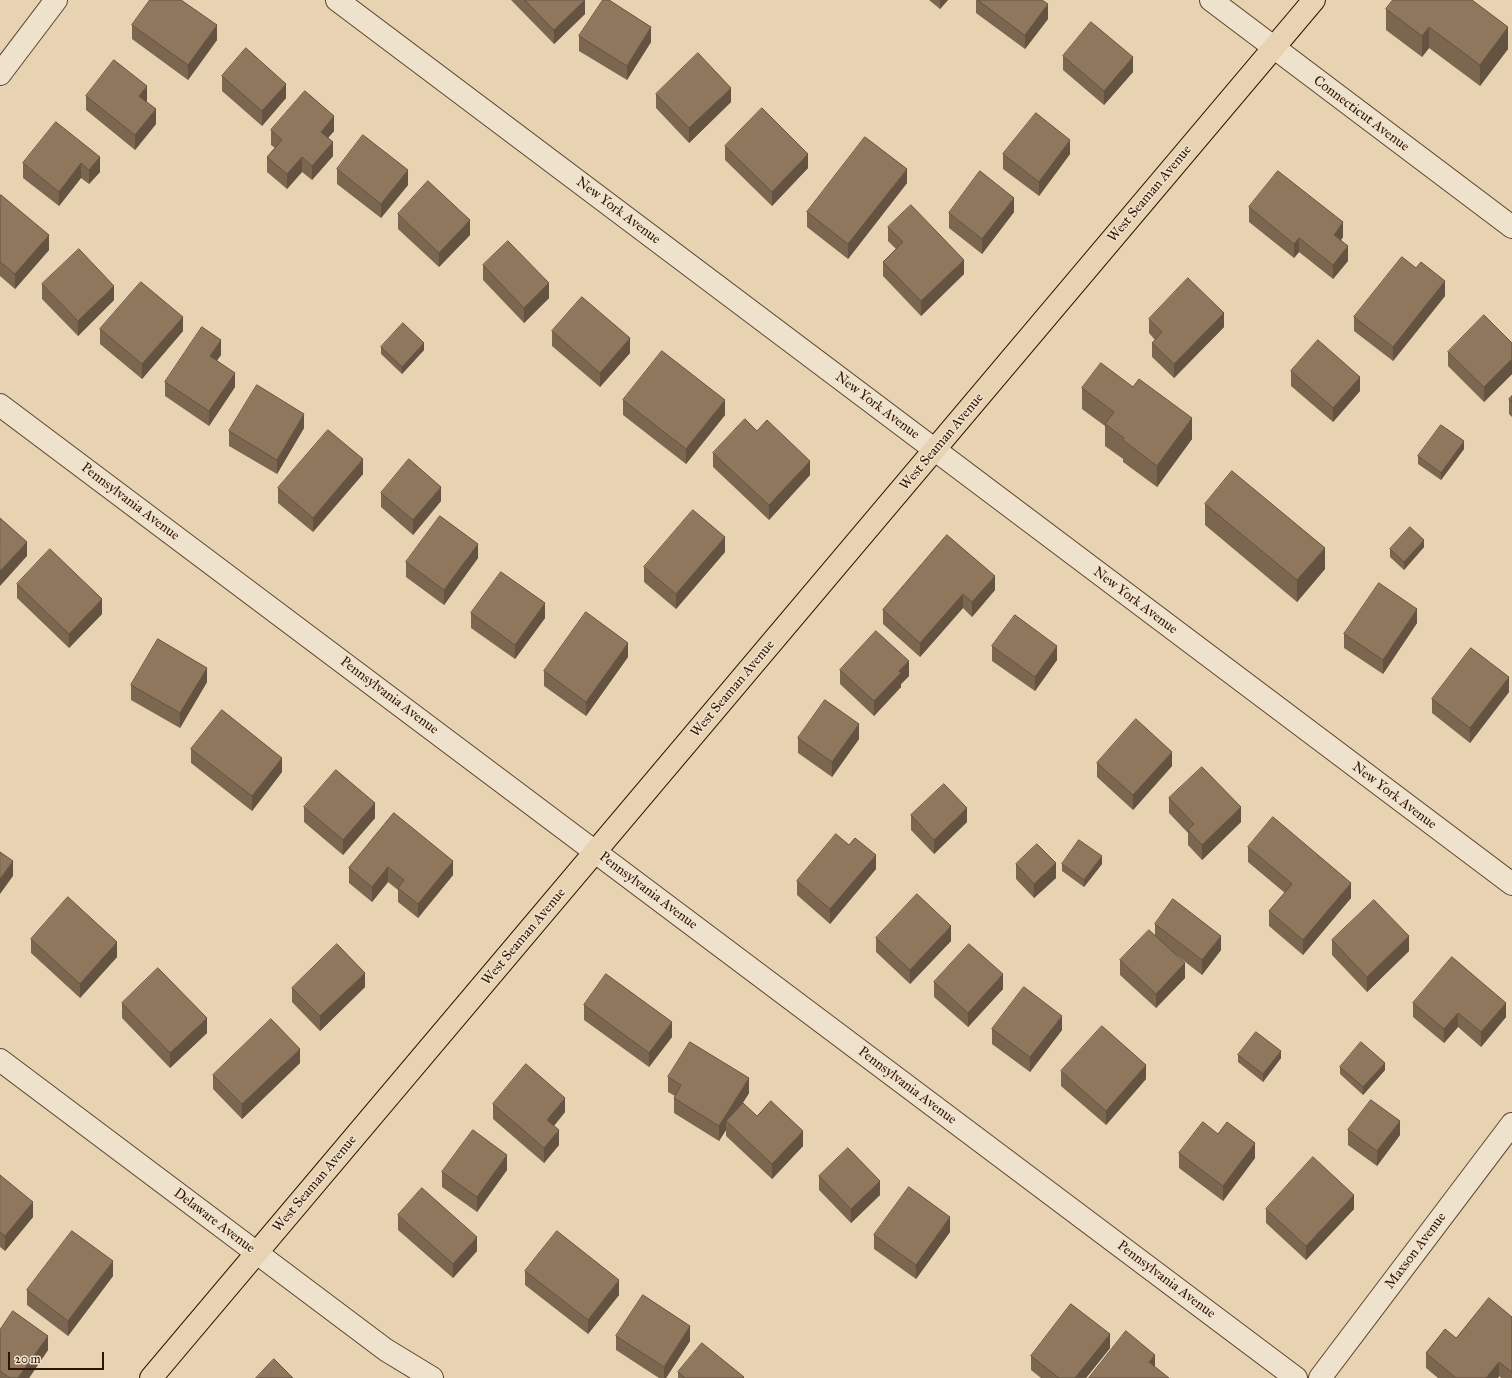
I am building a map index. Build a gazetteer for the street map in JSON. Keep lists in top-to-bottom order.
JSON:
{
  "streets": {
    "main road": ["West Seaman Avenue"],
    "street": [
      "Connecticut Avenue",
      "New York Avenue",
      "Pennsylvania Avenue",
      "Delaware Avenue",
      "Maxson Avenue"
    ]
  },
  "crossings": [
    ["Connecticut Avenue", "West Seaman Avenue"],
    ["West Seaman Avenue", "New York Avenue"],
    ["West Seaman Avenue", "Pennsylvania Avenue"],
    ["West Seaman Avenue", "Delaware Avenue"]
  ],
  "scale_bar": "20 m"
}
